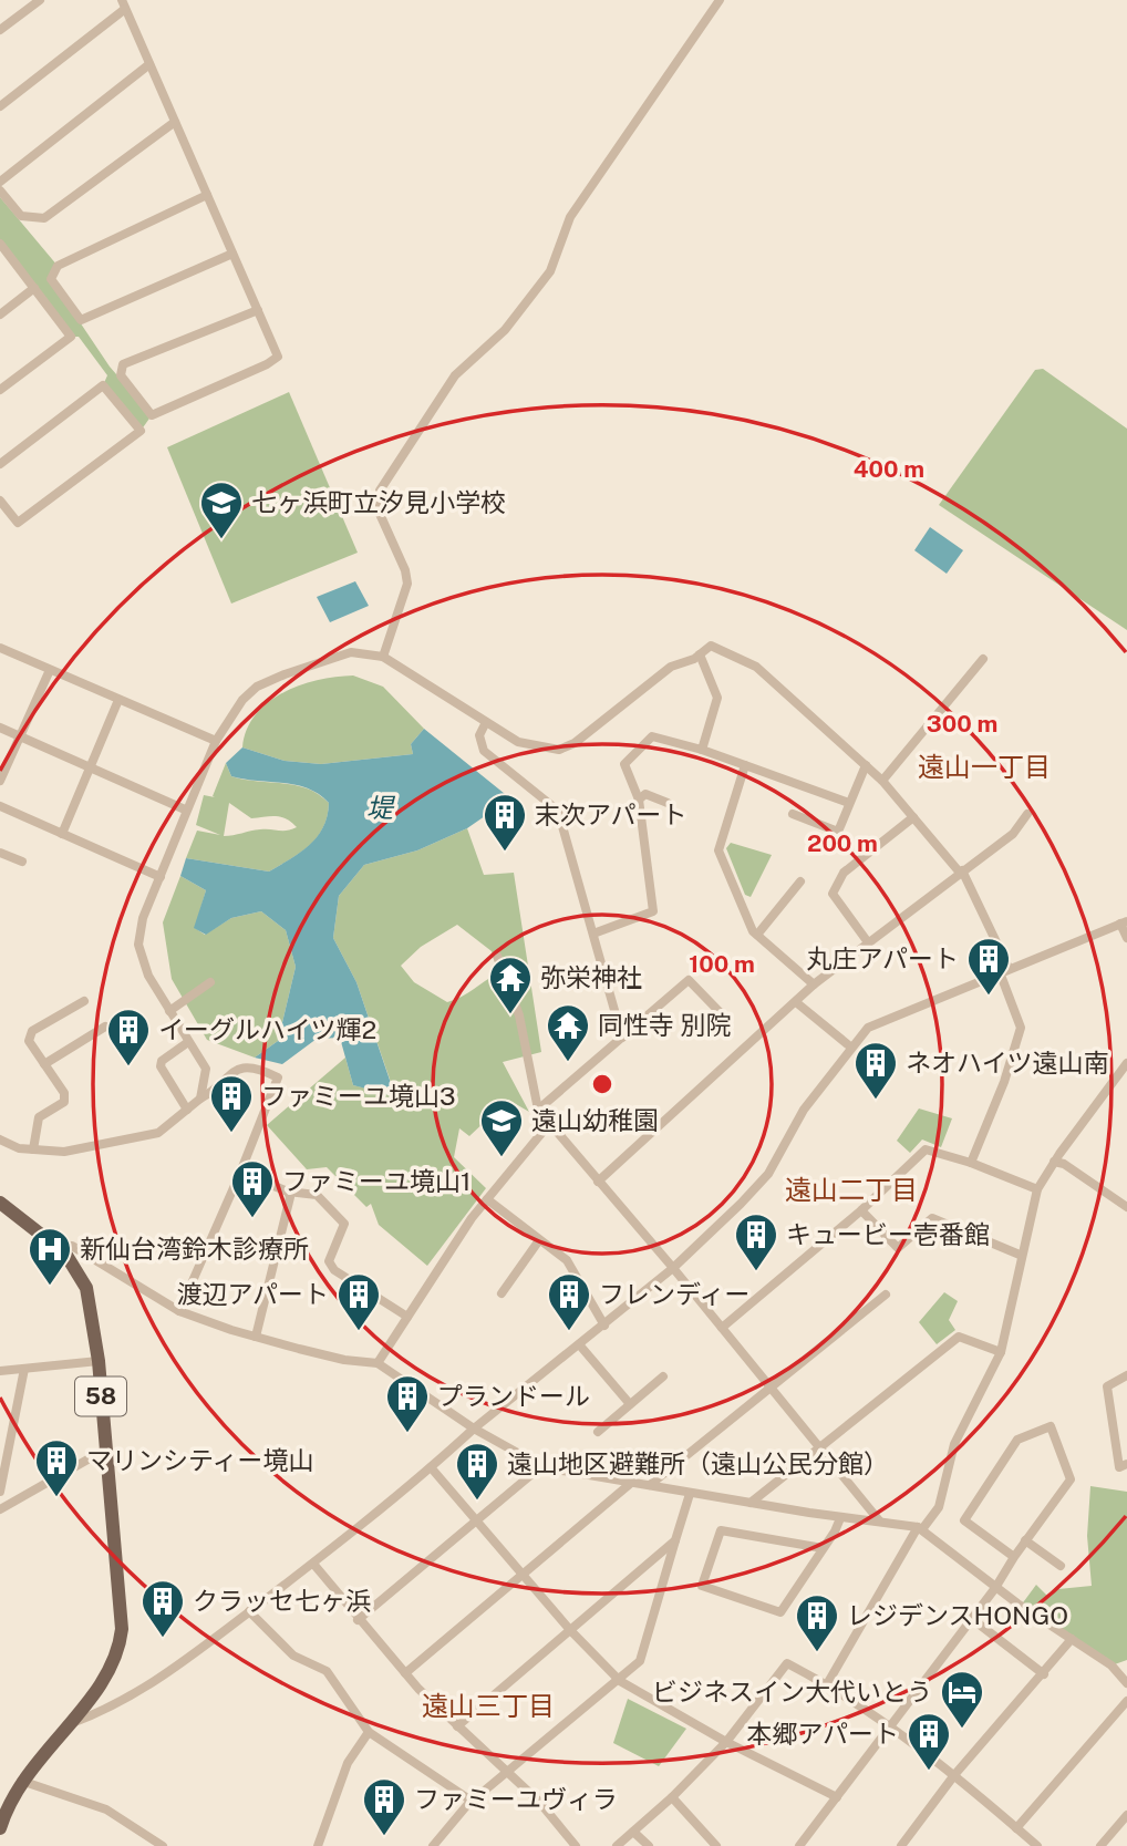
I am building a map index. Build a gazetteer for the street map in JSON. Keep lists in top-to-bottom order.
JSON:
{
  "streets": {
    "main road": ["58"]
  },
  "districts": ["遠山一丁目", "遠山二丁目", "遠山三丁目"],
  "water": ["堤"],
  "places": {
    "school or university": ["七ヶ浜町立汐見小学校", "遠山幼稚園"],
    "building": [
      "末次アパート",
      "丸庄アパート",
      "イーグルハイツ輝2",
      "ネオハイツ遠山南",
      "ファミーユ境山3",
      "ファミーユ境山1",
      "キュービー壱番館",
      "渡辺アパート",
      "フレンディー",
      "プランドール",
      "マリンシティー境山",
      "遠山地区避難所（遠山公民分館）",
      "クラッセ七ヶ浜",
      "レジデンスHONGO",
      "本郷アパート",
      "ファミーユヴィラ"
    ],
    "temple": ["弥栄神社", "同性寺 別院"],
    "hospital": ["新仙台湾鈴木診療所"],
    "hotel": ["ビジネスイン大代いとう"]
  },
  "rings": [
    "400 m",
    "300 m",
    "200 m",
    "100 m"
  ]
}
